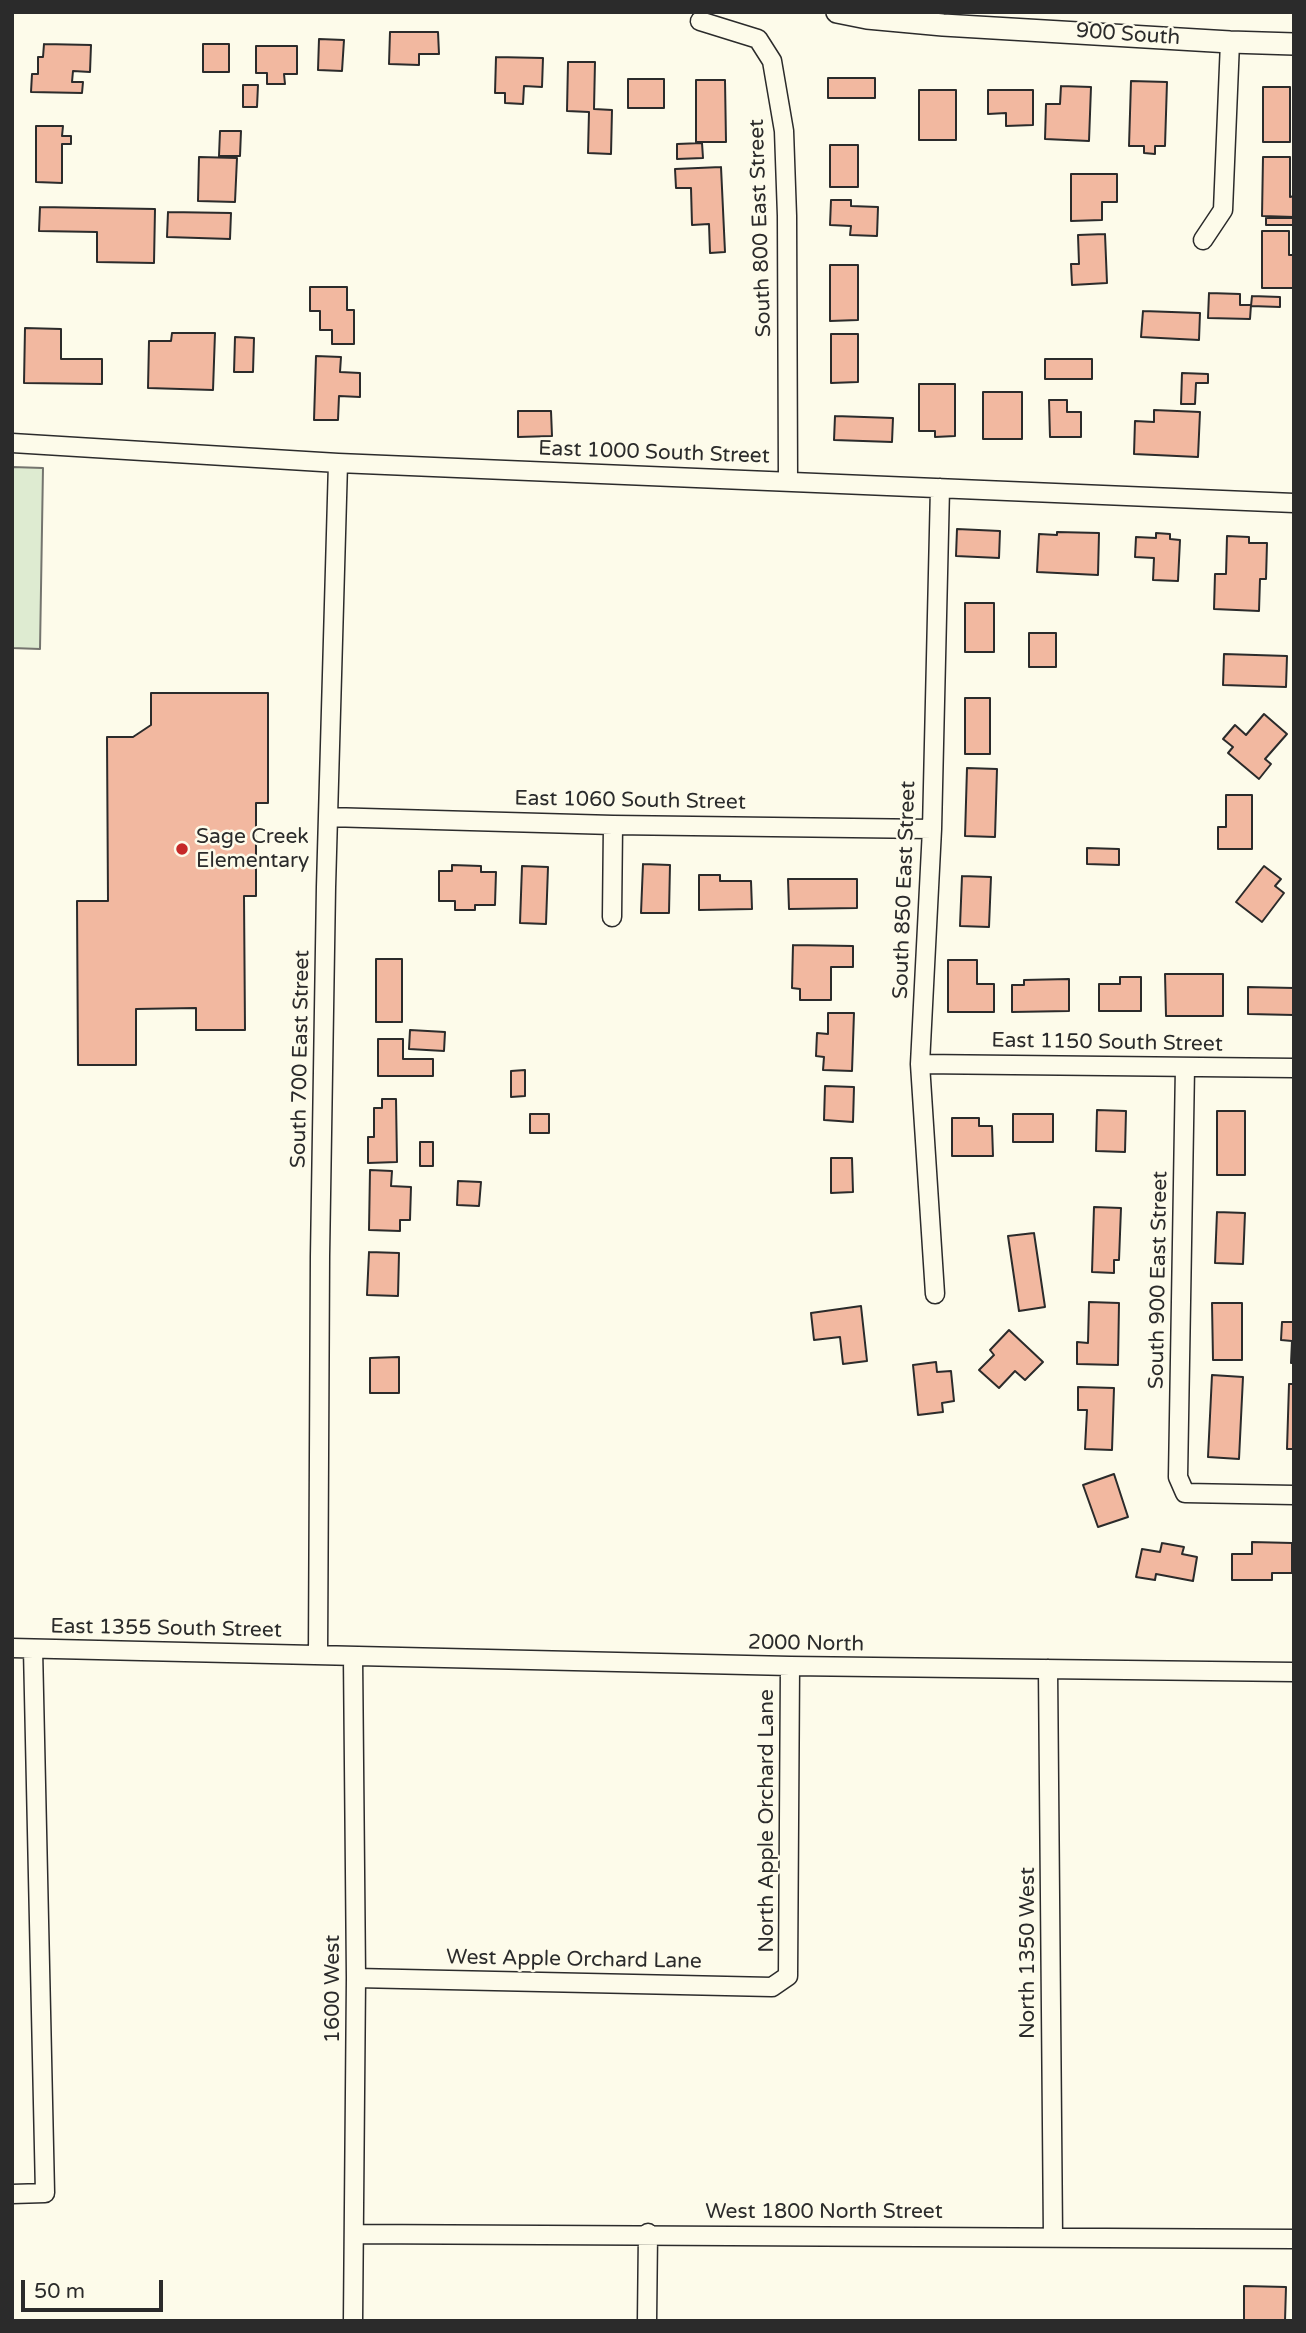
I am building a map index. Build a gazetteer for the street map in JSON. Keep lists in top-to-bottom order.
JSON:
{
  "streets": {
    "street": [
      "900 South",
      "South 800 East Street",
      "East 1000 South Street",
      "East 1060 South Street",
      "South 850 East Street",
      "East 1150 South Street",
      "South 700 East Street",
      "South 900 East Street",
      "East 1355 South Street",
      "2000 North",
      "North Apple Orchard Lane",
      "North 1350 West",
      "West Apple Orchard Lane",
      "1600 West",
      "West 1800 North Street"
    ]
  },
  "crossings": [
    ["South 800 East Street", "East 1000 South Street"],
    ["East 1000 South Street", "South 850 East Street"],
    ["East 1000 South Street", "South 700 East Street"],
    ["East 1060 South Street", "South 850 East Street"],
    ["East 1060 South Street", "South 700 East Street"],
    ["South 850 East Street", "East 1150 South Street"],
    ["East 1150 South Street", "South 900 East Street"],
    ["South 700 East Street", "East 1355 South Street"],
    ["South 700 East Street", "2000 North"],
    ["East 1355 South Street", "2000 North"],
    ["2000 North", "North Apple Orchard Lane"],
    ["2000 North", "North 1350 West"],
    ["2000 North", "1600 West"],
    ["North Apple Orchard Lane", "West Apple Orchard Lane"],
    ["North 1350 West", "West 1800 North Street"],
    ["West Apple Orchard Lane", "1600 West"],
    ["1600 West", "West 1800 North Street"]
  ],
  "places": ["Sage Creek Elementary"],
  "scale_bar": "50 m"
}
